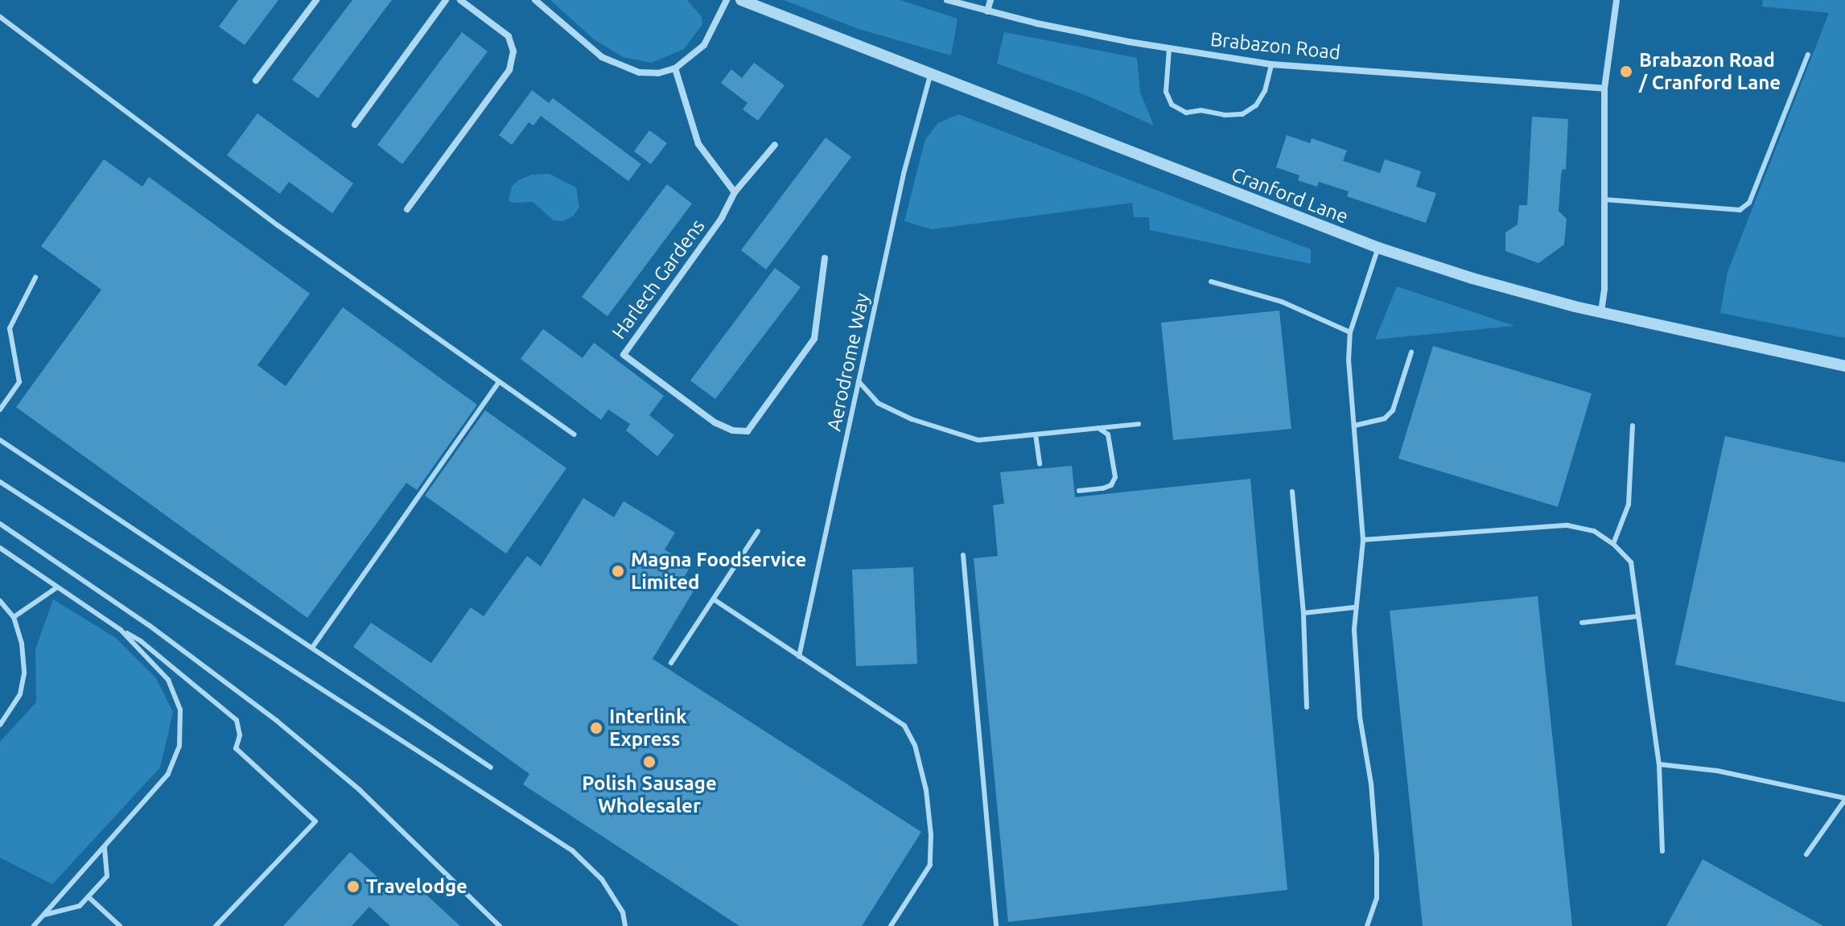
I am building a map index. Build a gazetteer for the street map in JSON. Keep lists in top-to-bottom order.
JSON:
{
  "streets": {
    "street": ["Brabazon Road", "Cranford Lane", "Harlech Gardens"],
    "lane": ["Aerodrome Way"]
  },
  "crossings": [
    ["Cranford Lane", "Aerodrome Way"]
  ],
  "places": [
    "Brabazon Road / Cranford Lane",
    "Magna Foodservice Limited",
    "Interlink Express",
    "Polish Sausage Wholesaler",
    "Travelodge"
  ]
}
